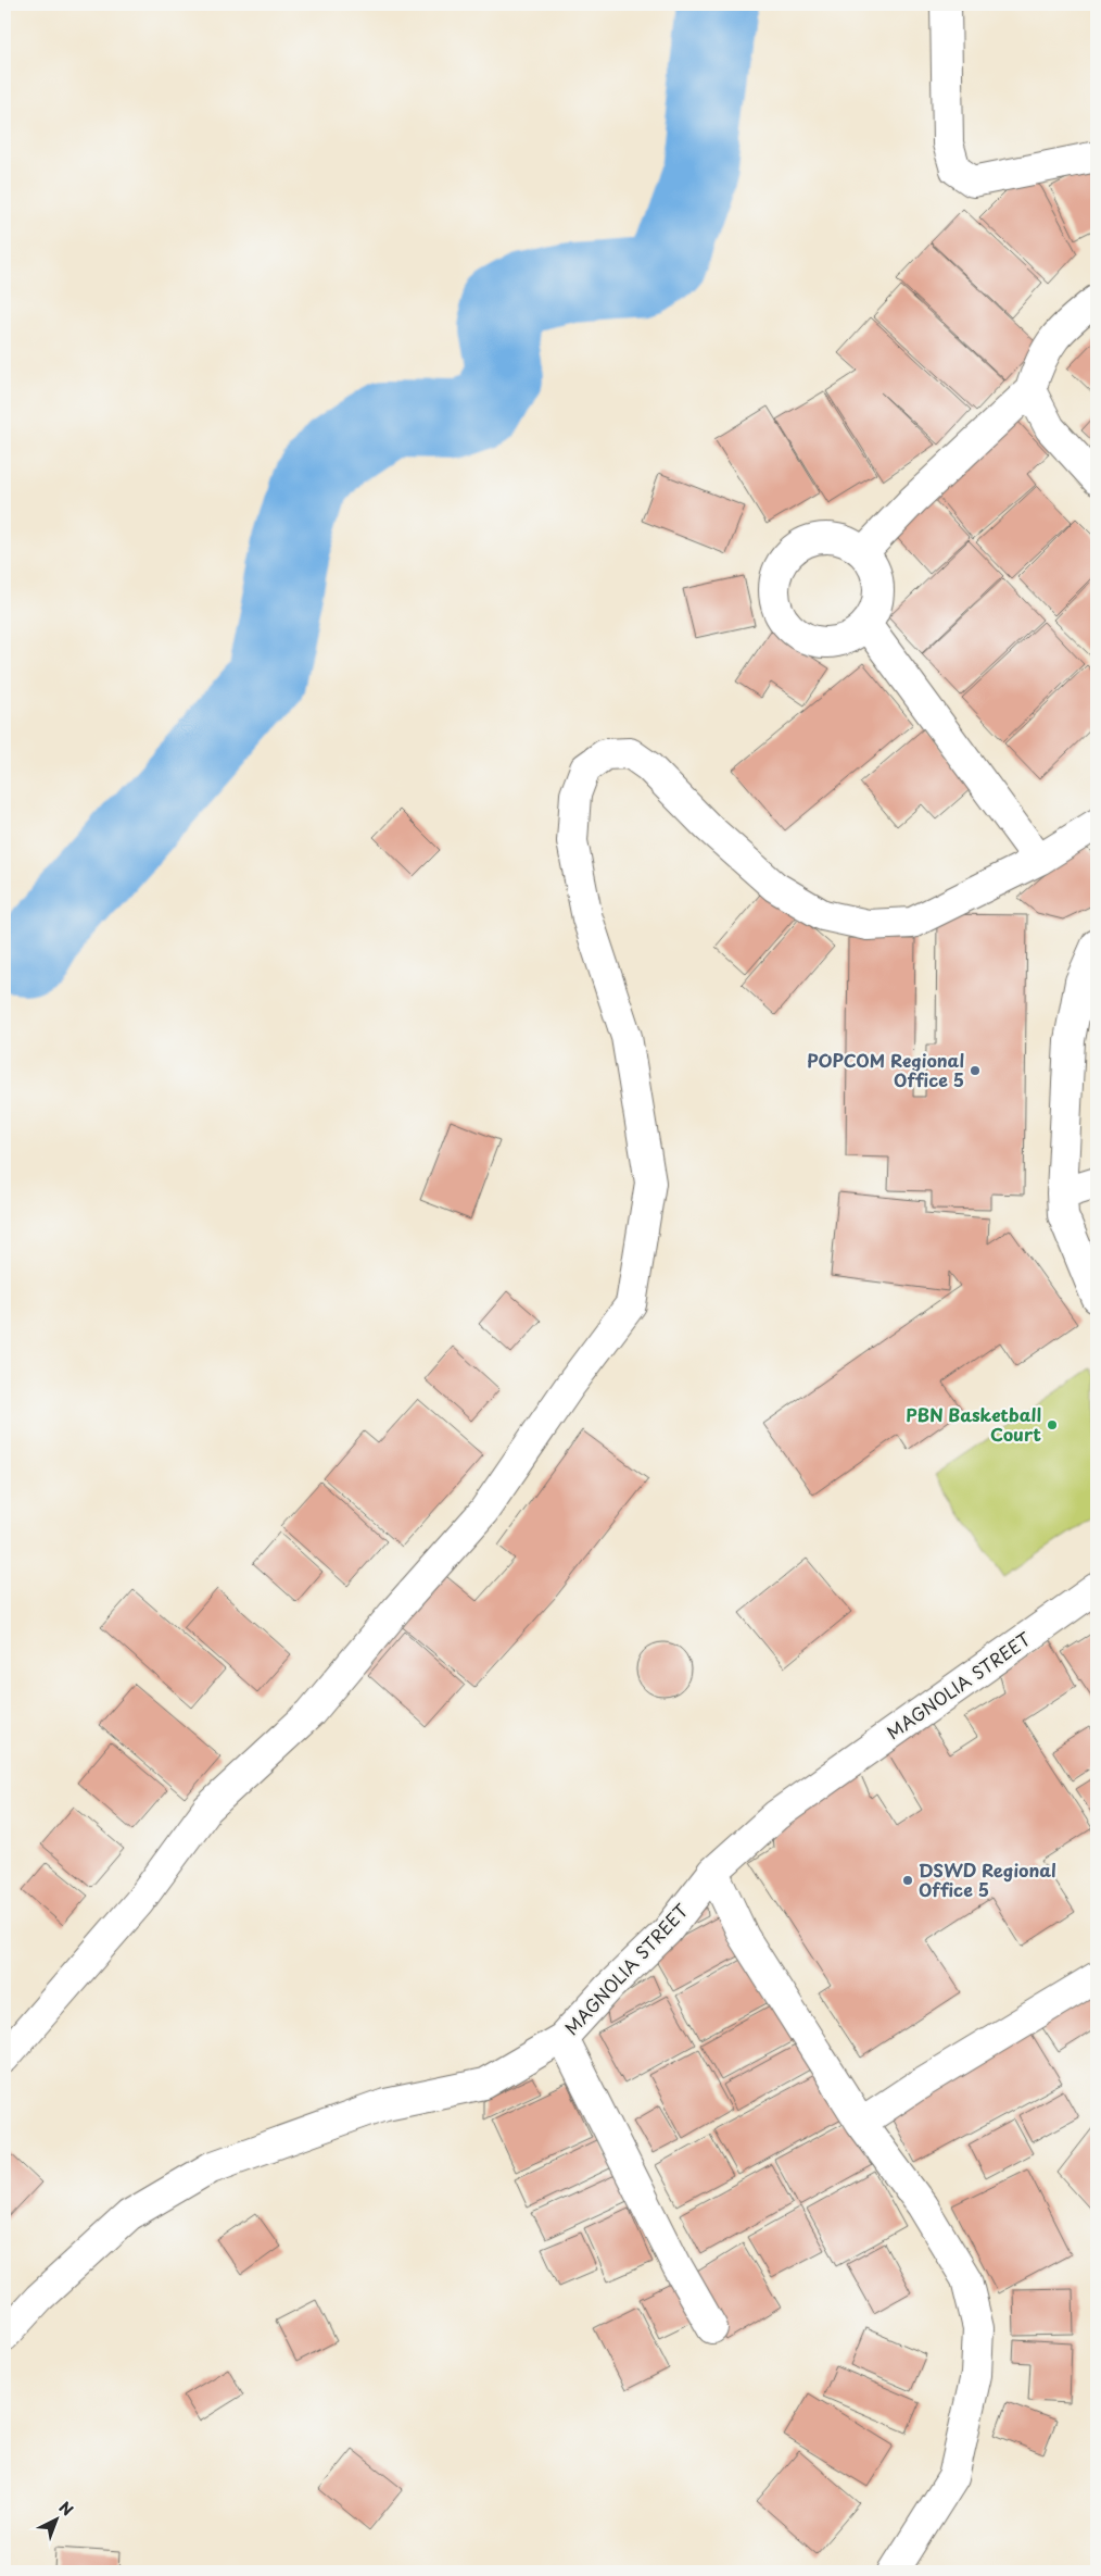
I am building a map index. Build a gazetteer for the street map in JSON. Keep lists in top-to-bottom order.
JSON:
{
  "streets": {
    "street": ["MAGNOLIA STREET"]
  },
  "places": ["POPCOM Regional Office 5", "PBN Basketball Court", "DSWD Regional Office 5"],
  "north": "top right"
}
